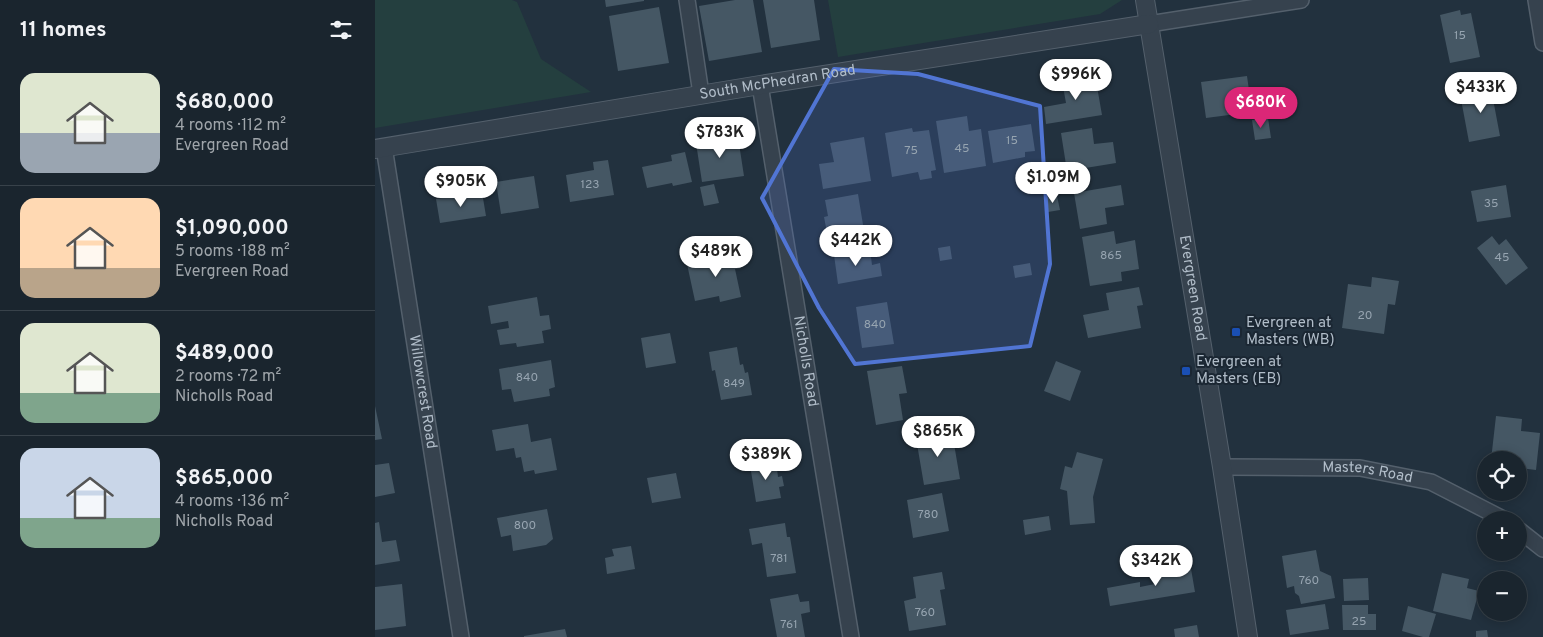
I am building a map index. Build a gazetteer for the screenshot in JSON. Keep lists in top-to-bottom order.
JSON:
{
  "streets": {
    "street": [
      "South McPhedran Road",
      "Evergreen Road",
      "Nicholls Road",
      "Willowcrest Road",
      "Masters Road"
    ]
  },
  "crossings": [
    ["South McPhedran Road", "Evergreen Road"],
    ["South McPhedran Road", "Nicholls Road"],
    ["South McPhedran Road", "Willowcrest Road"],
    ["Evergreen Road", "Masters Road"]
  ],
  "places": {
    "transit": ["Evergreen at Masters (WB)", "Evergreen at Masters (EB)"]
  },
  "house_numbers": [
    "15",
    "15",
    "45",
    "75",
    "123",
    "35",
    "865",
    "45",
    "20",
    "840",
    "840",
    "849",
    "780",
    "800",
    "781",
    "760",
    "760",
    "25",
    "761"
  ],
  "page": {
    "heading": "11 homes",
    "price": [
      "$996K",
      "$433K",
      "$680K",
      "$783K",
      "$1.09M",
      "$905K",
      "$442K",
      "$489K",
      "$865K",
      "$389K",
      "$342K"
    ],
    "list": [
      {
        "name": "$680,000",
        "note": "4 rooms · 112 m² · Evergreen Road"
      },
      {
        "name": "$1,090,000",
        "note": "5 rooms · 188 m² · Evergreen Road"
      },
      {
        "name": "$489,000",
        "note": "2 rooms · 72 m² · Nicholls Road"
      },
      {
        "name": "$865,000",
        "note": "4 rooms · 136 m² · Nicholls Road"
      }
    ],
    "map_buttons": ["+", "−"]
  }
}
